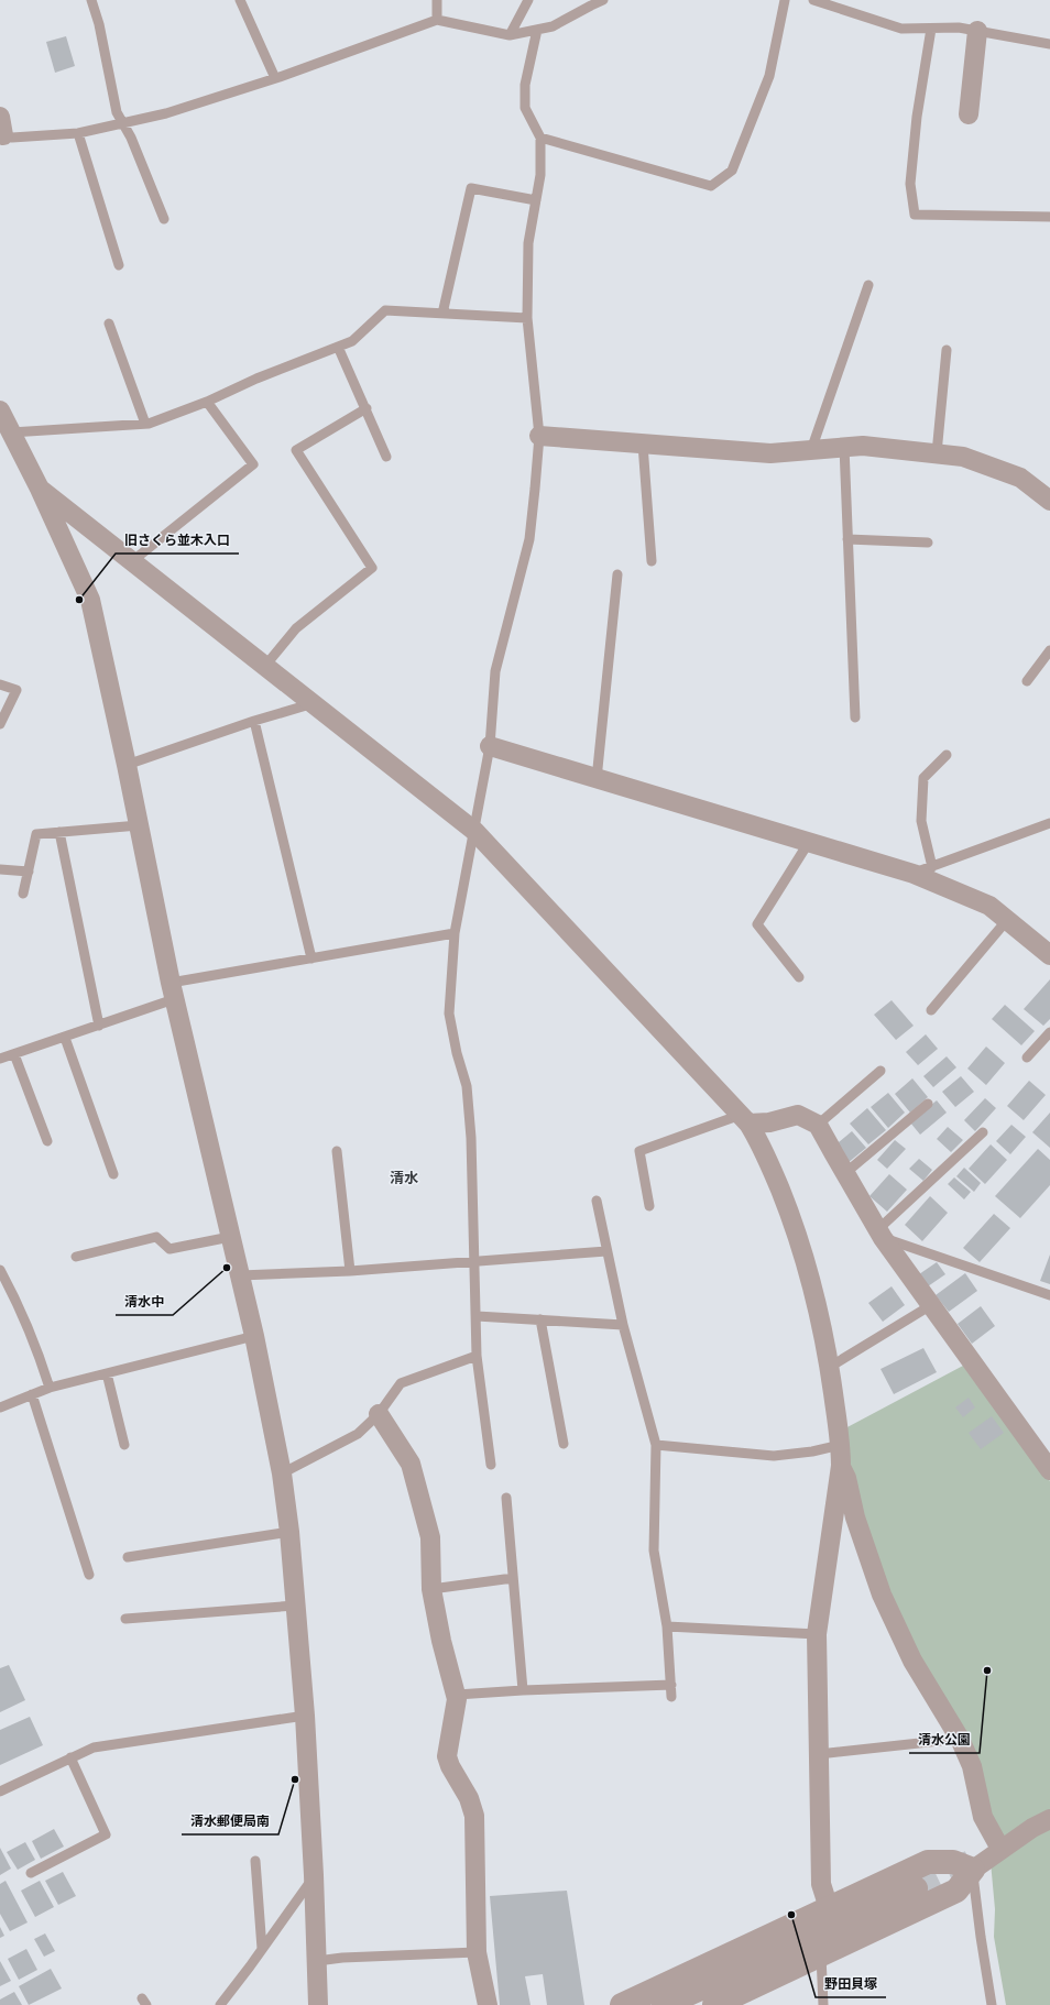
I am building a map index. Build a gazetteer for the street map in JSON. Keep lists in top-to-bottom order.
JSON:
{
  "districts": ["清水"],
  "places": [
    "旧さくら並木入口",
    "清水中",
    "清水公園",
    "清水郵便局南",
    "野田貝塚"
  ]
}
